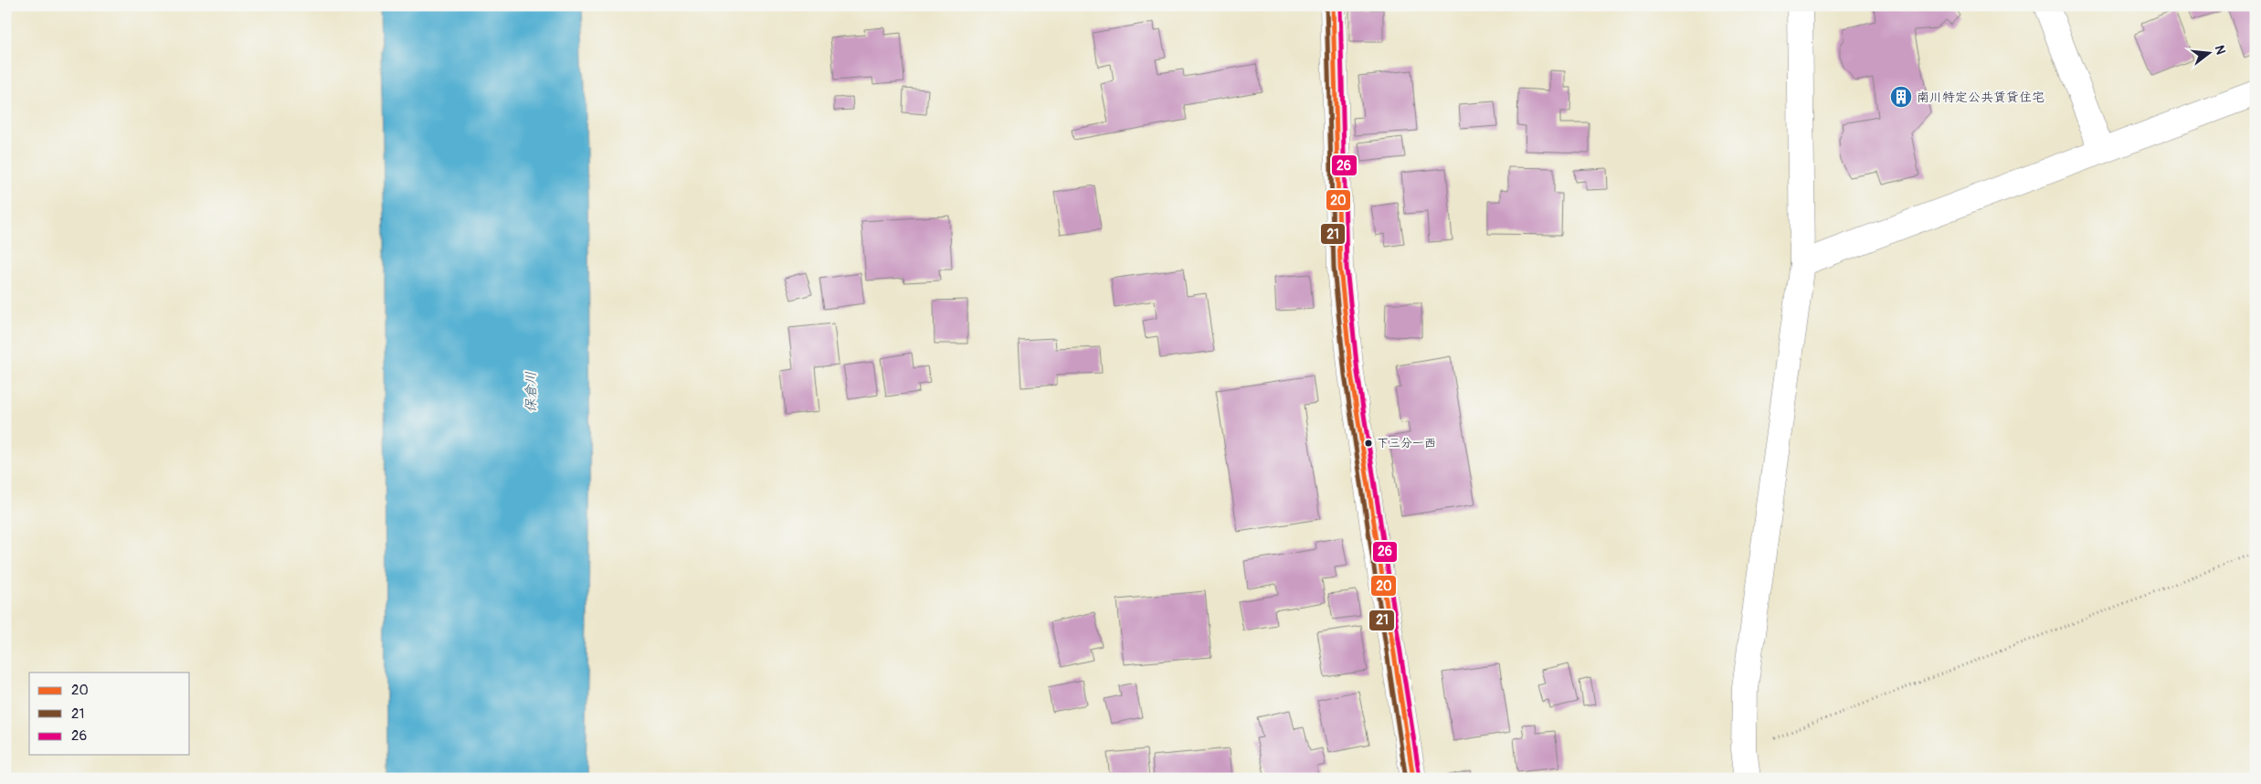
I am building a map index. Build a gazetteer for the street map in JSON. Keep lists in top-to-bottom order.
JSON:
{
  "water": ["保倉川"],
  "places": {
    "building": ["南川特定公共賃貸住宅"],
    "other": ["下三分一西"]
  },
  "lines": ["transit line 20", "transit line 21", "transit line 26"],
  "legend": ["20", "21", "26"],
  "north": "right"
}
